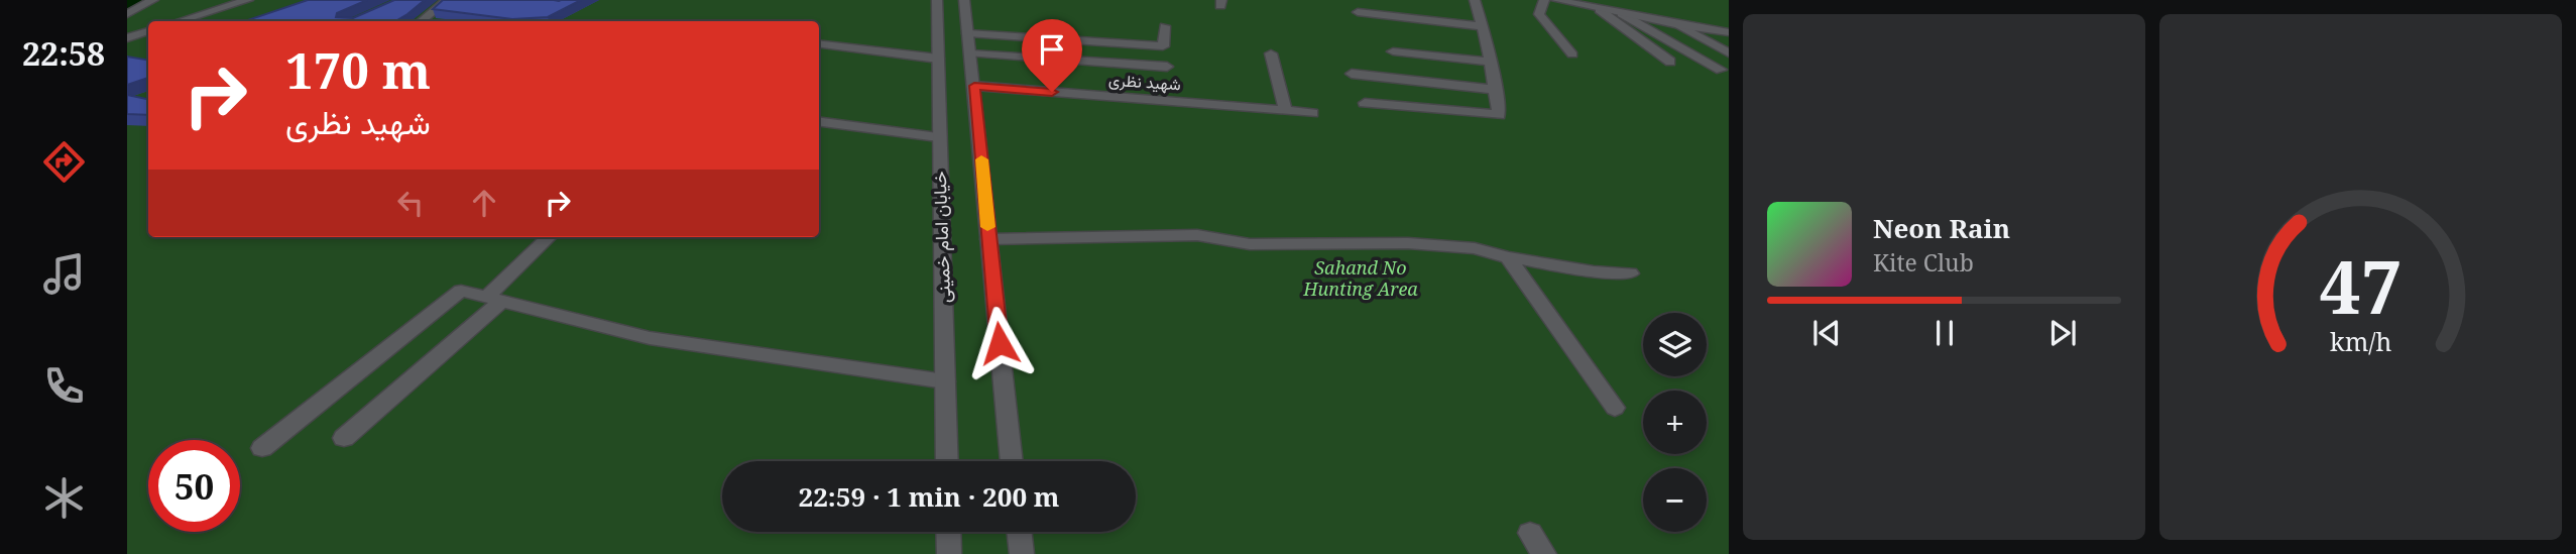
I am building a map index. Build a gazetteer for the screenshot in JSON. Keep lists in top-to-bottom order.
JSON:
{
  "streets": {
    "street": ["شهید نظری", "خیابان امام خمینی"]
  },
  "parks": ["Sahand No Hunting Area"],
  "page": {
    "tabs": "22:58",
    "turn": ["170 m", "شهید نظری"],
    "song": ["Neon Rain", "Kite Club"],
    "map_buttons": ["+", "−"],
    "limit": "50",
    "trip": "22:59 · 1 min · 200 m",
    "gauge": ["47", "km/h"]
  }
}
